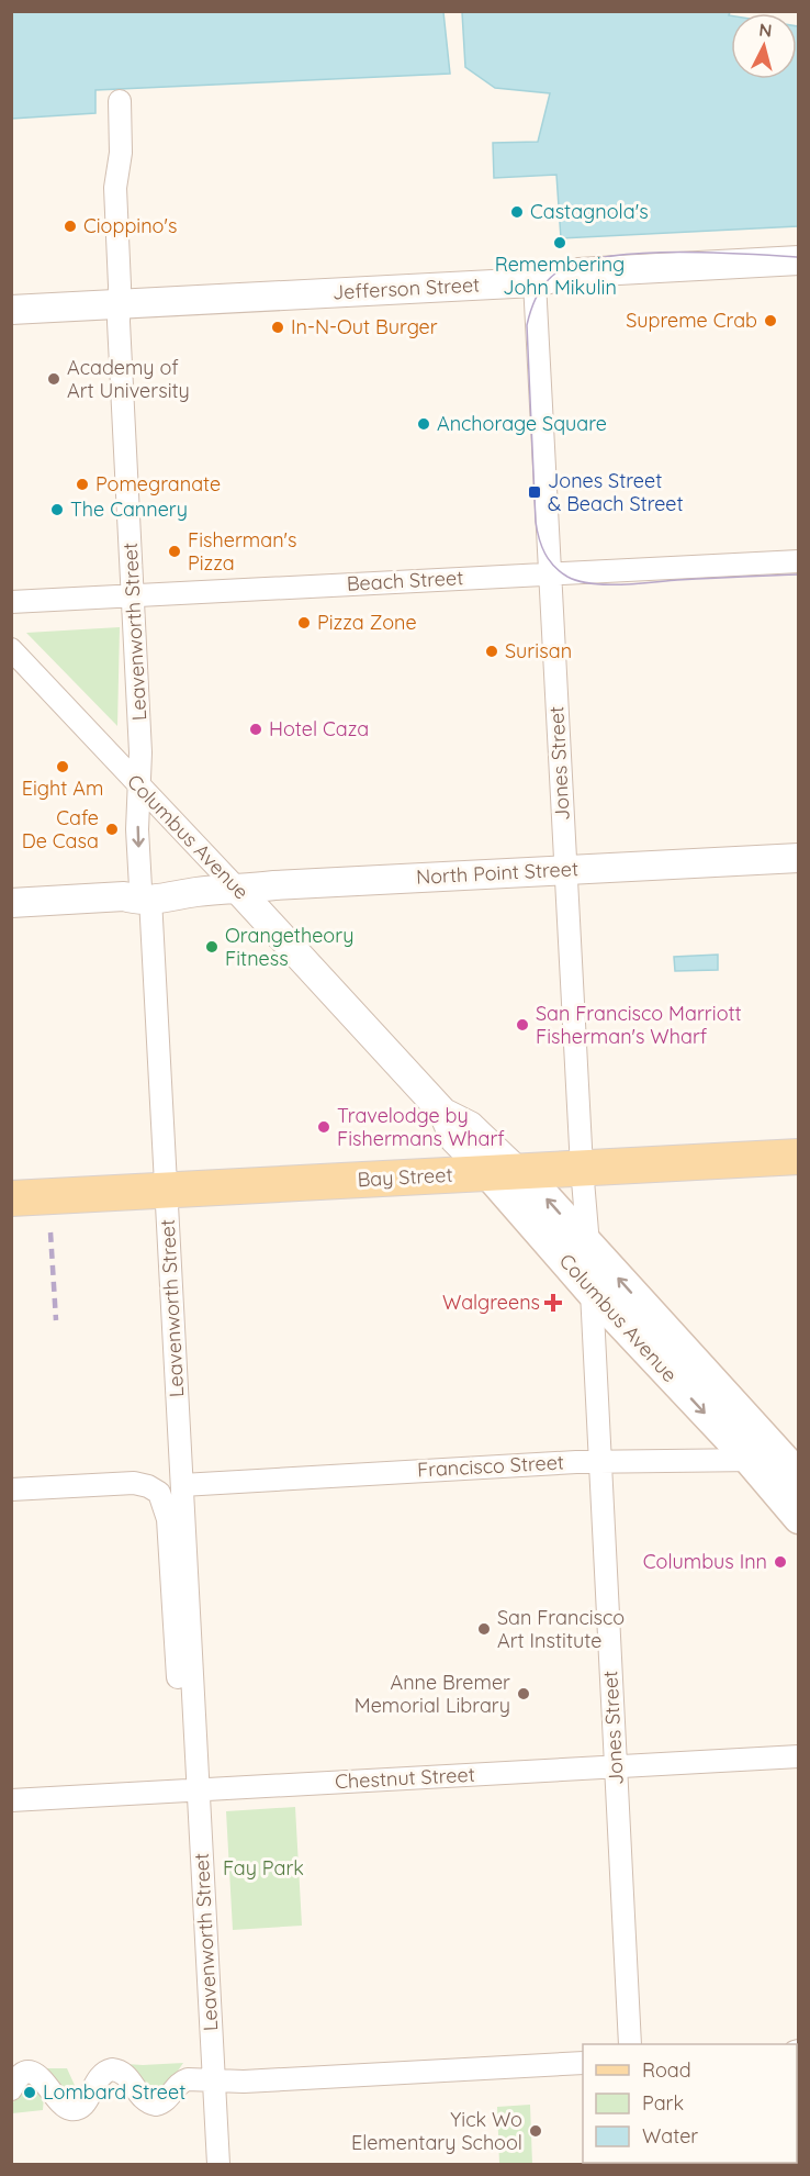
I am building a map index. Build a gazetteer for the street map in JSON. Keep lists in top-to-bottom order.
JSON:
{
  "streets": {
    "main road": ["Columbus Avenue", "Bay Street"],
    "street": [
      "Jefferson Street",
      "Beach Street",
      "Leavenworth Street",
      "Jones Street",
      "North Point Street",
      "Francisco Street",
      "Chestnut Street"
    ]
  },
  "crossings": [
    ["Jefferson Street", "Leavenworth Street"],
    ["Jefferson Street", "Jones Street"],
    ["Beach Street", "Leavenworth Street"],
    ["Beach Street", "Jones Street"],
    ["Leavenworth Street", "Columbus Avenue"],
    ["Leavenworth Street", "North Point Street"],
    ["Leavenworth Street", "Bay Street"],
    ["Leavenworth Street", "Francisco Street"],
    ["Leavenworth Street", "Chestnut Street"],
    ["Jones Street", "Columbus Avenue"],
    ["Jones Street", "North Point Street"],
    ["Jones Street", "Bay Street"],
    ["Jones Street", "Francisco Street"],
    ["Jones Street", "Chestnut Street"],
    ["Columbus Avenue", "North Point Street"],
    ["Columbus Avenue", "Bay Street"],
    ["Columbus Avenue", "Francisco Street"]
  ],
  "parks": ["Fay Park"],
  "places": {
    "other": [
      "Castagnola's",
      "Cioppino's",
      "Remembering John Mikulin",
      "Supreme Crab",
      "In-N-Out Burger",
      "Academy of Art University",
      "Anchorage Square",
      "Pomegranate",
      "The Cannery",
      "Fisherman's Pizza",
      "Pizza Zone",
      "Surisan",
      "Hotel Caza",
      "Eight Am",
      "Cafe De Casa",
      "Orangetheory Fitness",
      "San Francisco Marriott Fisherman's Wharf",
      "Travelodge by Fishermans Wharf",
      "Columbus Inn",
      "San Francisco Art Institute",
      "Anne Bremer Memorial Library",
      "Lombard Street",
      "Yick Wo Elementary School"
    ],
    "transit": ["Jones Street & Beach Street"],
    "health": ["Walgreens"]
  },
  "legend": ["Road", "Park", "Water"],
  "north": "top"
}
